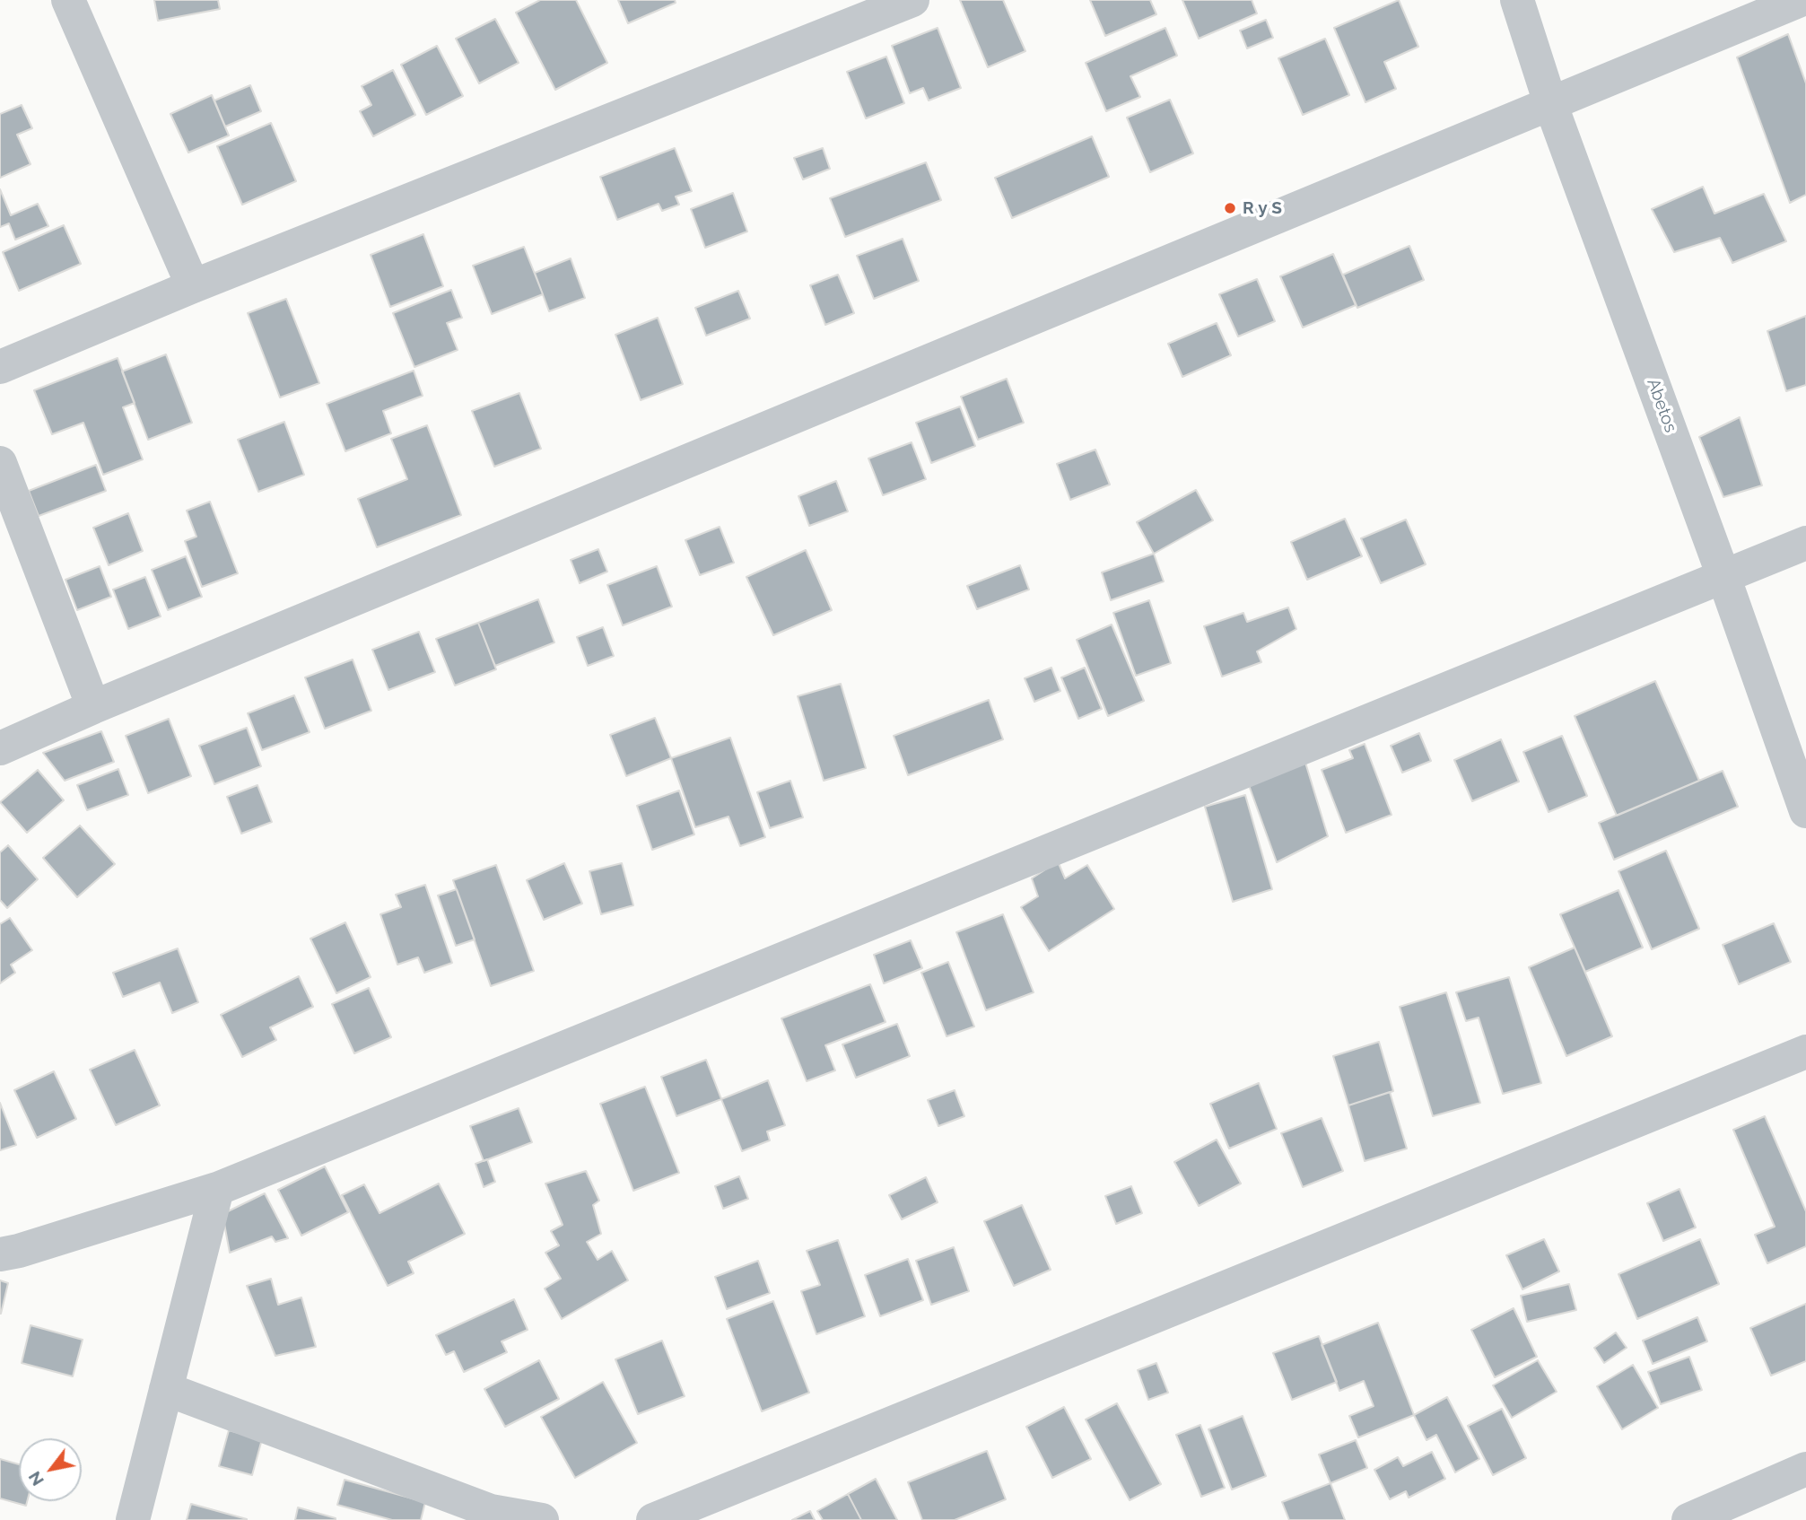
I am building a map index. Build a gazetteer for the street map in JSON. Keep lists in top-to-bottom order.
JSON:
{
  "streets": {
    "street": ["Abetos"]
  },
  "places": ["R y S"],
  "north": "bottom left"
}
